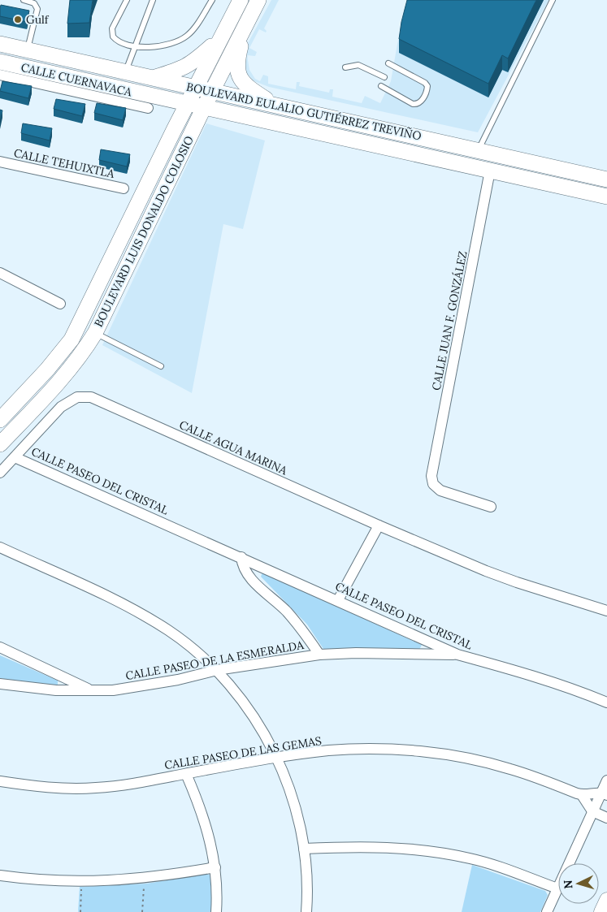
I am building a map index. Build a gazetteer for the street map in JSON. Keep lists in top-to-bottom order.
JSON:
{
  "streets": {
    "main road": ["BOULEVARD EULALIO GUTIÉRREZ TREVIÑO", "BOULEVARD LUIS DONALDO COLOSIO"],
    "street": [
      "CALLE CUERNAVACA",
      "CALLE TEHUIXTLA",
      "CALLE JUAN F. GONZÁLEZ",
      "CALLE AGUA MARINA",
      "CALLE PASEO DEL CRISTAL",
      "CALLE PASEO DE LA ESMERALDA",
      "CALLE PASEO DE LAS GEMAS"
    ]
  },
  "crossings": [
    ["BOULEVARD EULALIO GUTIÉRREZ TREVIÑO", "BOULEVARD LUIS DONALDO COLOSIO"],
    ["BOULEVARD EULALIO GUTIÉRREZ TREVIÑO", "CALLE JUAN F. GONZÁLEZ"],
    ["CALLE AGUA MARINA", "CALLE PASEO DEL CRISTAL"],
    ["CALLE PASEO DEL CRISTAL", "CALLE PASEO DE LA ESMERALDA"]
  ],
  "places": ["Gulf"],
  "north": "left"
}
